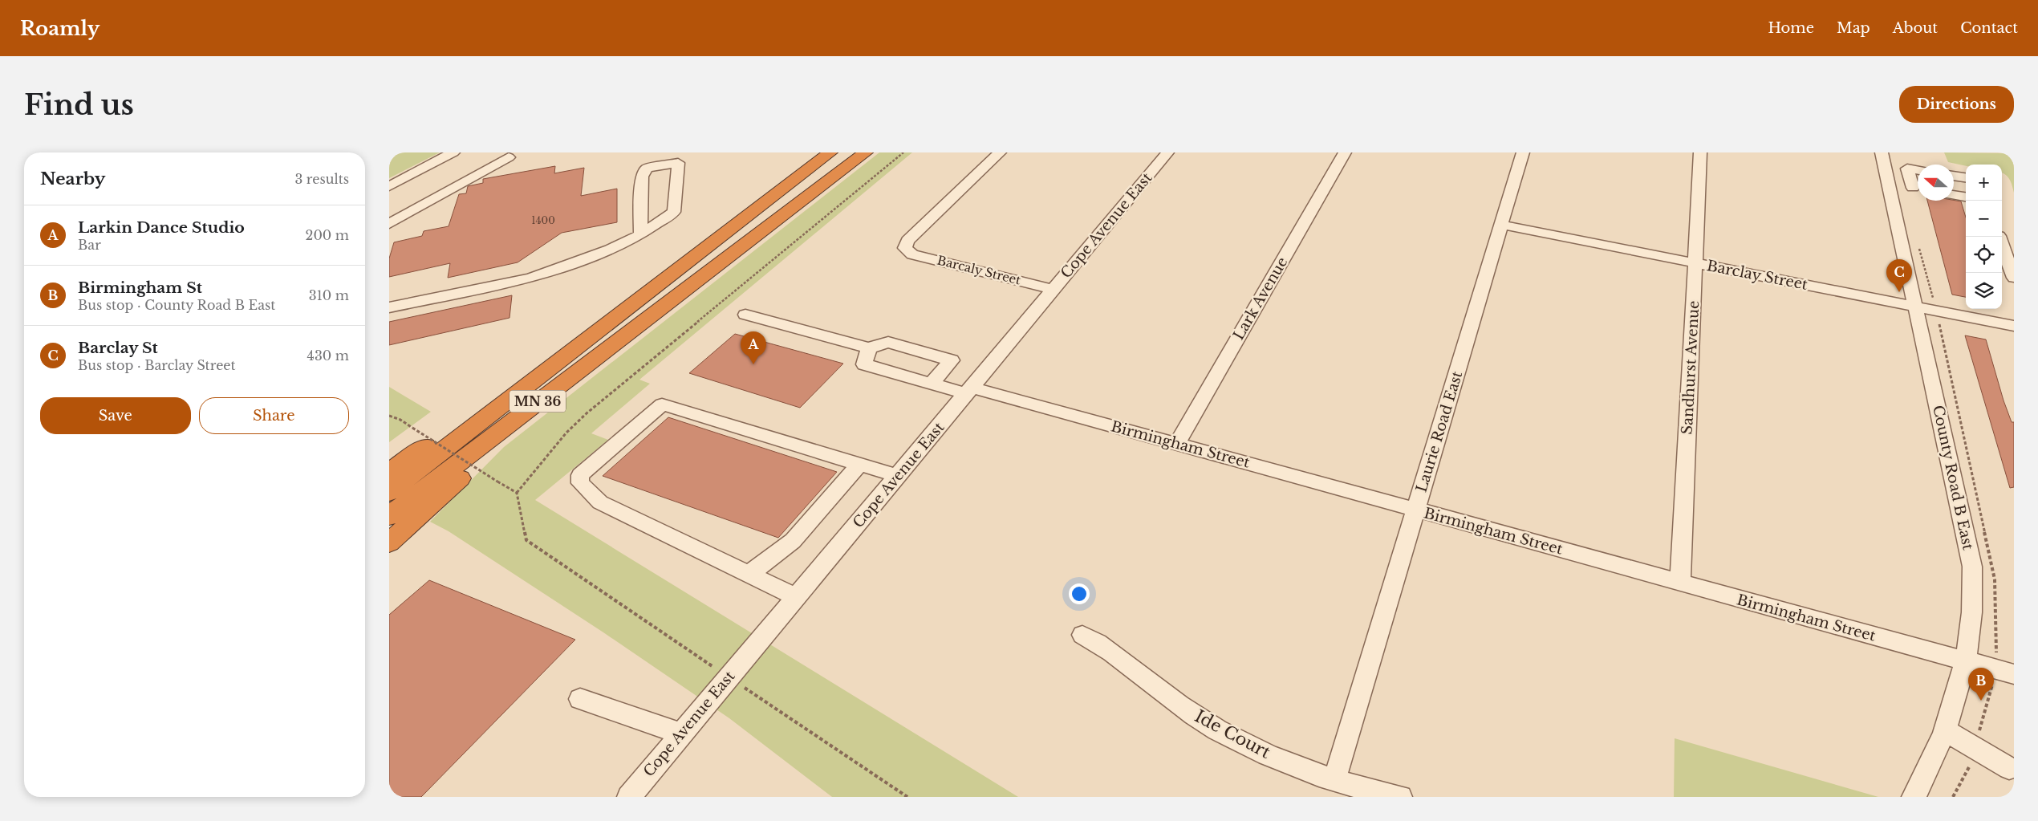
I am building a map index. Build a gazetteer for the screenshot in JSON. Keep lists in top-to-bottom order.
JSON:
{
  "streets": {
    "highway": ["MN 36"],
    "street": [
      "Cope Avenue East",
      "Barcaly Street",
      "Barclay Street",
      "Lark Avenue",
      "Sandhurst Avenue",
      "Laurie Road East",
      "Birmingham Street",
      "County Road B East",
      "Ide Court"
    ]
  },
  "crossings": [
    ["Cope Avenue East", "Barcaly Street"],
    ["Cope Avenue East", "Birmingham Street"],
    ["Barclay Street", "Sandhurst Avenue"],
    ["Barclay Street", "Laurie Road East"],
    ["Barclay Street", "County Road B East"],
    ["Lark Avenue", "Birmingham Street"],
    ["Sandhurst Avenue", "Birmingham Street"],
    ["Laurie Road East", "Birmingham Street"],
    ["Laurie Road East", "Ide Court"],
    ["Birmingham Street", "County Road B East"]
  ],
  "house_numbers": ["1400"],
  "north": "left",
  "page": {
    "header": "Roamly",
    "nav": [
      "Home",
      "Map",
      "About",
      "Contact"
    ],
    "buttons": [
      "Directions",
      ["Save", "Share"]
    ],
    "title": "Find us",
    "heading": ["Nearby", "3 results"],
    "map_buttons": ["+", "−"],
    "list": [
      {
        "mark": "A",
        "name": "Larkin Dance Studio",
        "note": "Bar",
        "value": "200 m"
      },
      {
        "mark": "B",
        "name": "Birmingham St",
        "note": "Bus stop · County Road B East",
        "value": "310 m"
      },
      {
        "mark": "C",
        "name": "Barclay St",
        "note": "Bus stop · Barclay Street",
        "value": "430 m"
      }
    ],
    "pins": ["C", "A", "B"]
  }
}
